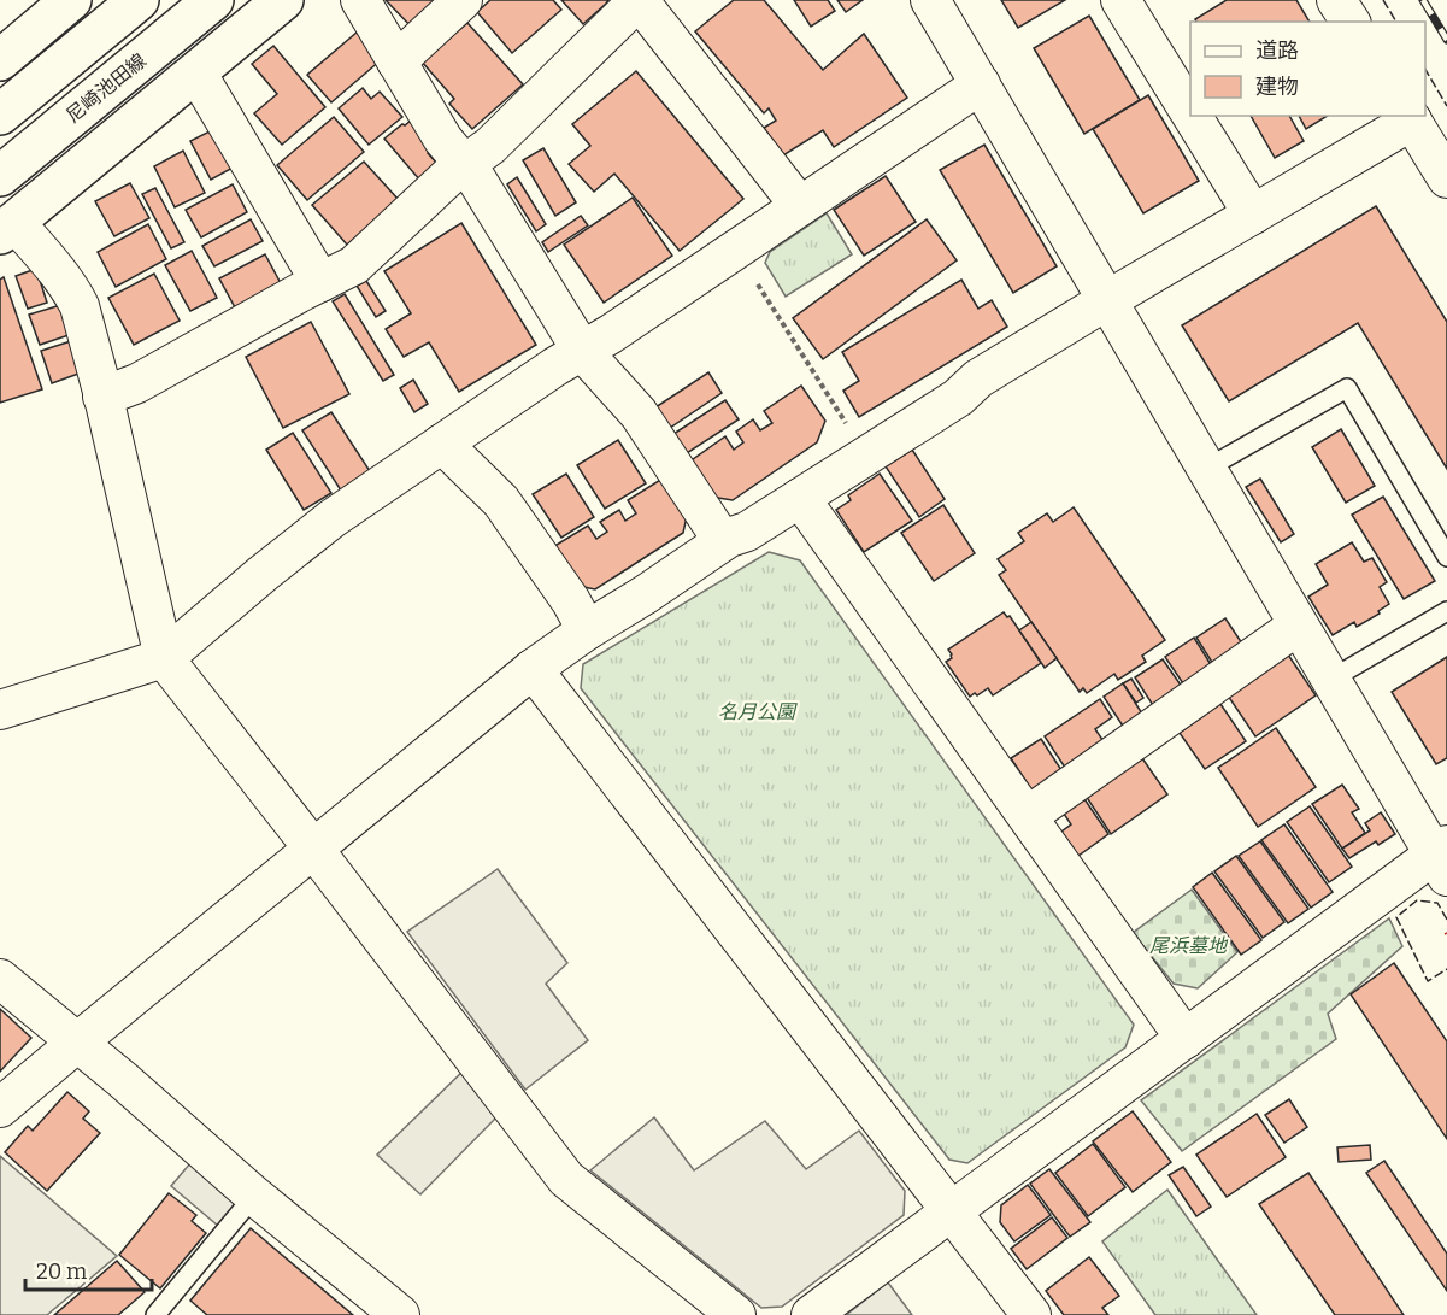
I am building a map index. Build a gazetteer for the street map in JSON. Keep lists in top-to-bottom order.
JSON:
{
  "streets": {
    "main road": ["尼崎池田線"]
  },
  "parks": ["名月公園", "尾浜墓地"],
  "legend": ["道路", "建物"],
  "scale_bar": "20 m"
}
